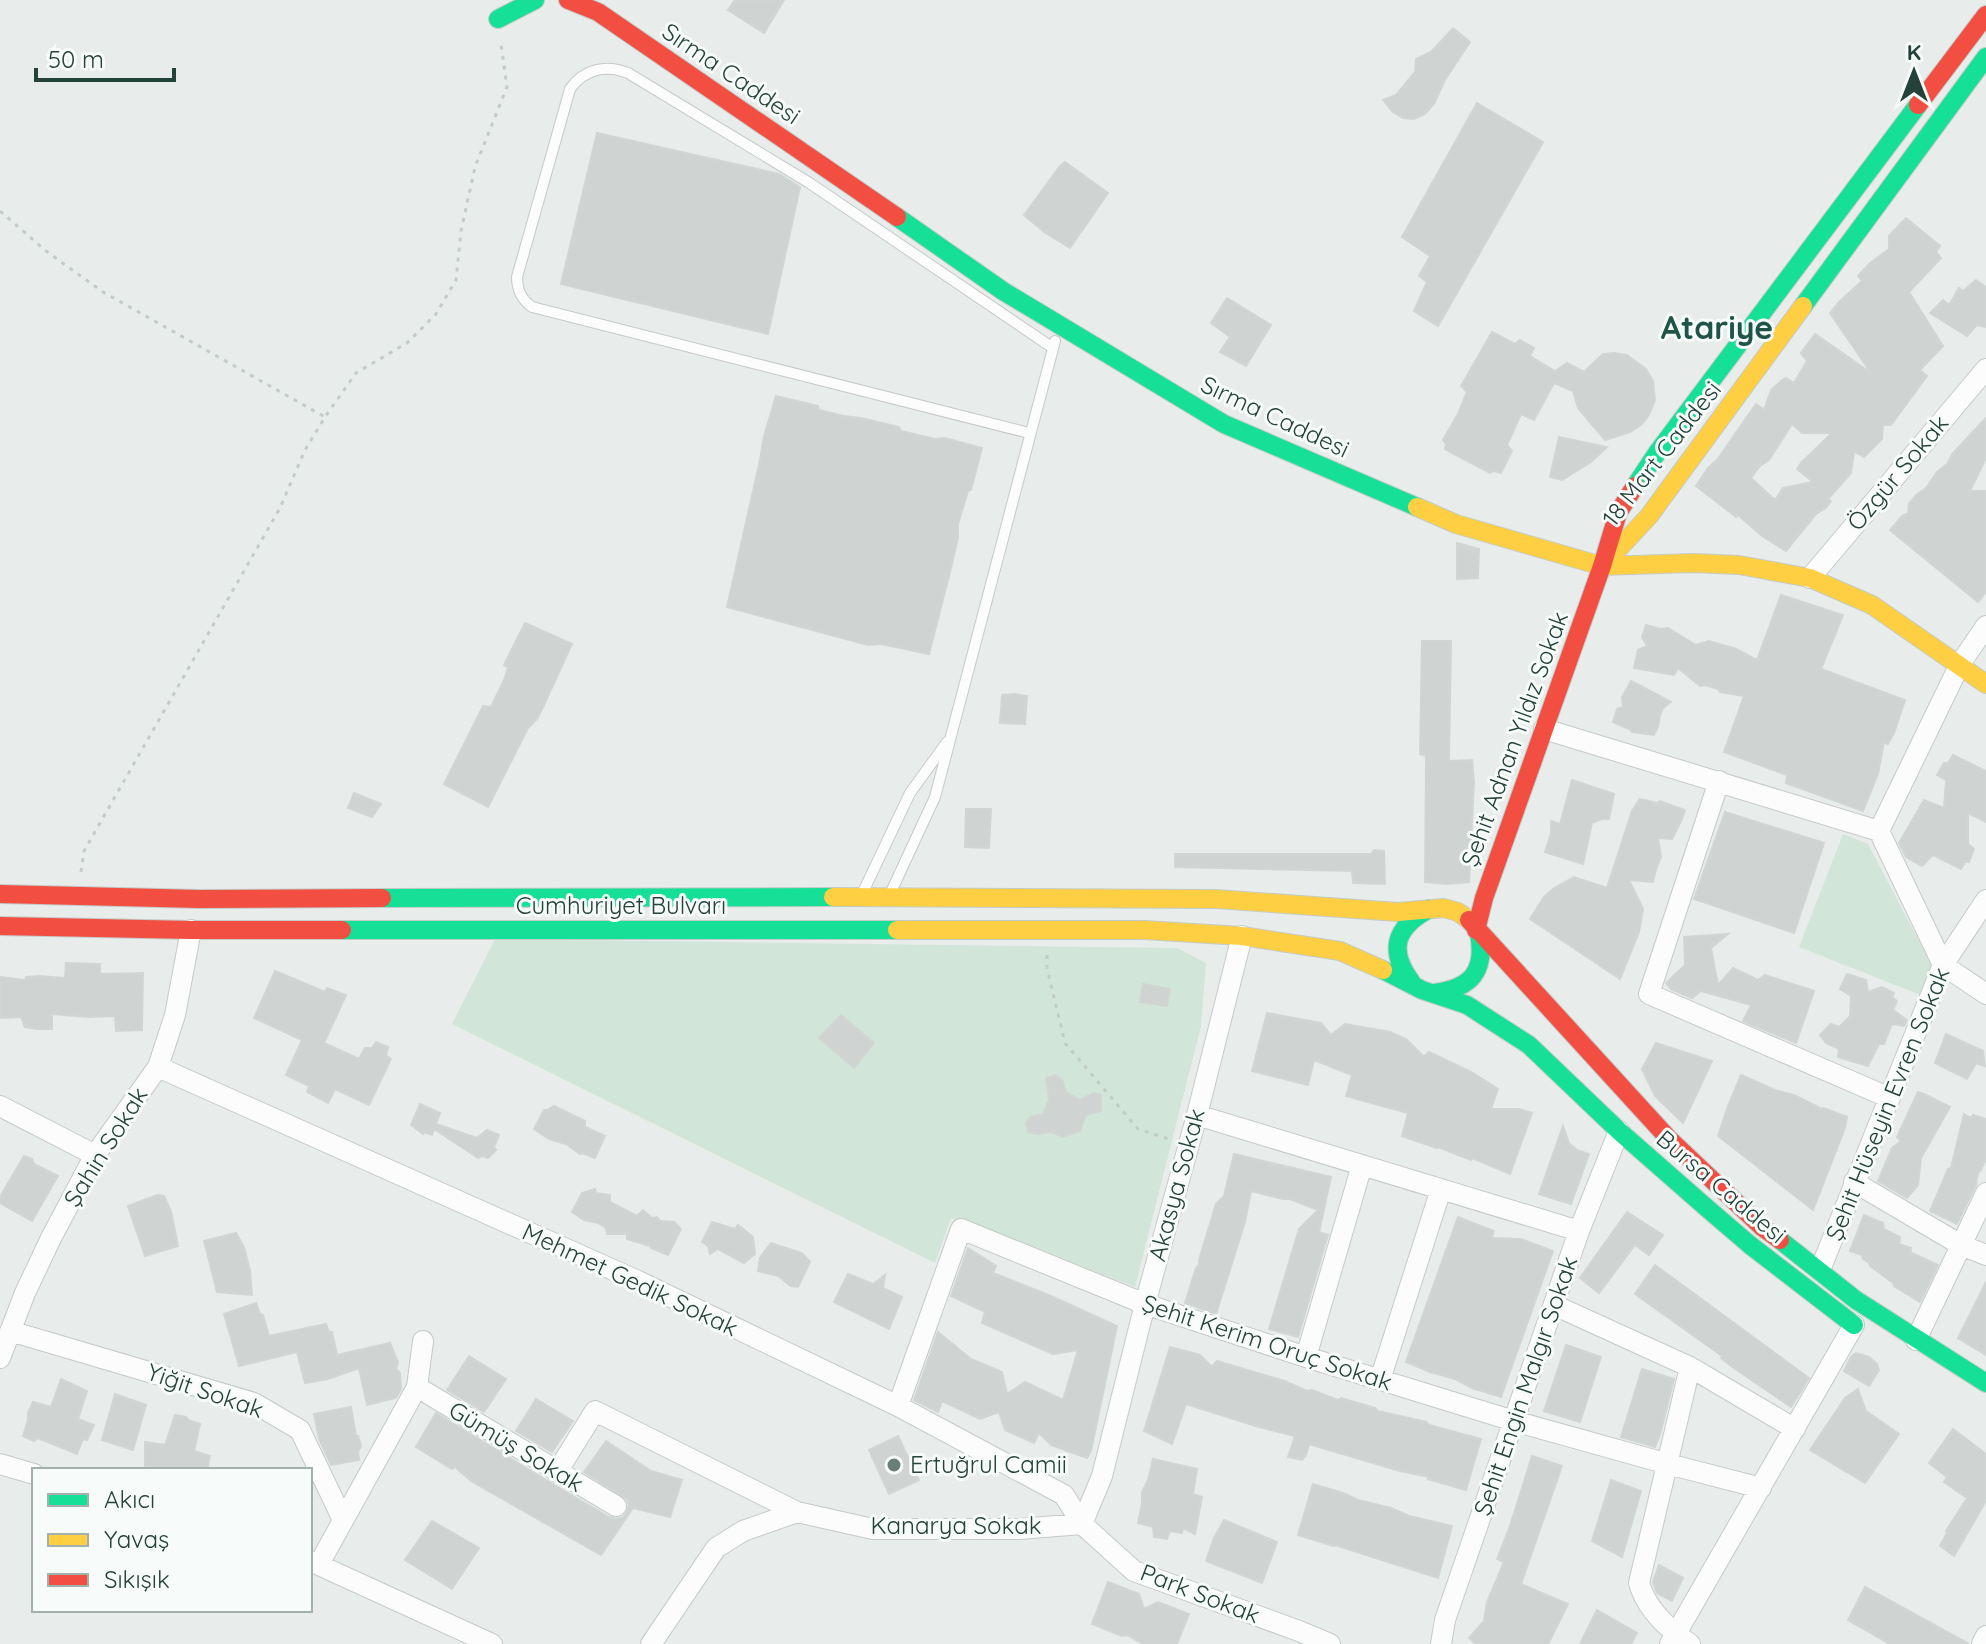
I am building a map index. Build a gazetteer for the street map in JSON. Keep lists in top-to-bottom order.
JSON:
{
  "streets": {
    "main road": [
      "Sırma Caddesi",
      "18 Mart Caddesi",
      "Şehit Adnan Yıldız Sokak",
      "Cumhuriyet Bulvarı",
      "Bursa Caddesi"
    ],
    "street": [
      "Özgür Sokak",
      "Şehit Hüseyin Evren Sokak",
      "Şahin Sokak",
      "Akasya Sokak",
      "Mehmet Gedik Sokak",
      "Şehit Kerim Oruç Sokak",
      "Şehit Engin Malgır Sokak",
      "Yiğit Sokak",
      "Gümüş Sokak",
      "Kanarya Sokak",
      "Park Sokak"
    ]
  },
  "crossings": [
    ["Sırma Caddesi", "18 Mart Caddesi"],
    ["Sırma Caddesi", "Özgür Sokak"],
    ["Sırma Caddesi", "Şehit Adnan Yıldız Sokak"],
    ["18 Mart Caddesi", "Şehit Adnan Yıldız Sokak"],
    ["Şehit Adnan Yıldız Sokak", "Bursa Caddesi"],
    ["Cumhuriyet Bulvarı", "Şahin Sokak"],
    ["Cumhuriyet Bulvarı", "Akasya Sokak"],
    ["Cumhuriyet Bulvarı", "Bursa Caddesi"],
    ["Şehit Hüseyin Evren Sokak", "Bursa Caddesi"],
    ["Şahin Sokak", "Mehmet Gedik Sokak"],
    ["Şahin Sokak", "Yiğit Sokak"],
    ["Akasya Sokak", "Bursa Caddesi"],
    ["Akasya Sokak", "Mehmet Gedik Sokak"],
    ["Akasya Sokak", "Şehit Kerim Oruç Sokak"],
    ["Akasya Sokak", "Kanarya Sokak"],
    ["Akasya Sokak", "Park Sokak"],
    ["Bursa Caddesi", "Şehit Engin Malgır Sokak"],
    ["Mehmet Gedik Sokak", "Şehit Kerim Oruç Sokak"],
    ["Mehmet Gedik Sokak", "Kanarya Sokak"],
    ["Mehmet Gedik Sokak", "Park Sokak"],
    ["Şehit Kerim Oruç Sokak", "Şehit Engin Malgır Sokak"],
    ["Gümüş Sokak", "Kanarya Sokak"],
    ["Kanarya Sokak", "Park Sokak"]
  ],
  "districts": ["Atariye"],
  "places": ["Ertuğrul Camii"],
  "legend": ["Akıcı", "Yavaş", "Sıkışık"],
  "scale_bar": "50 m",
  "north": "top"
}
